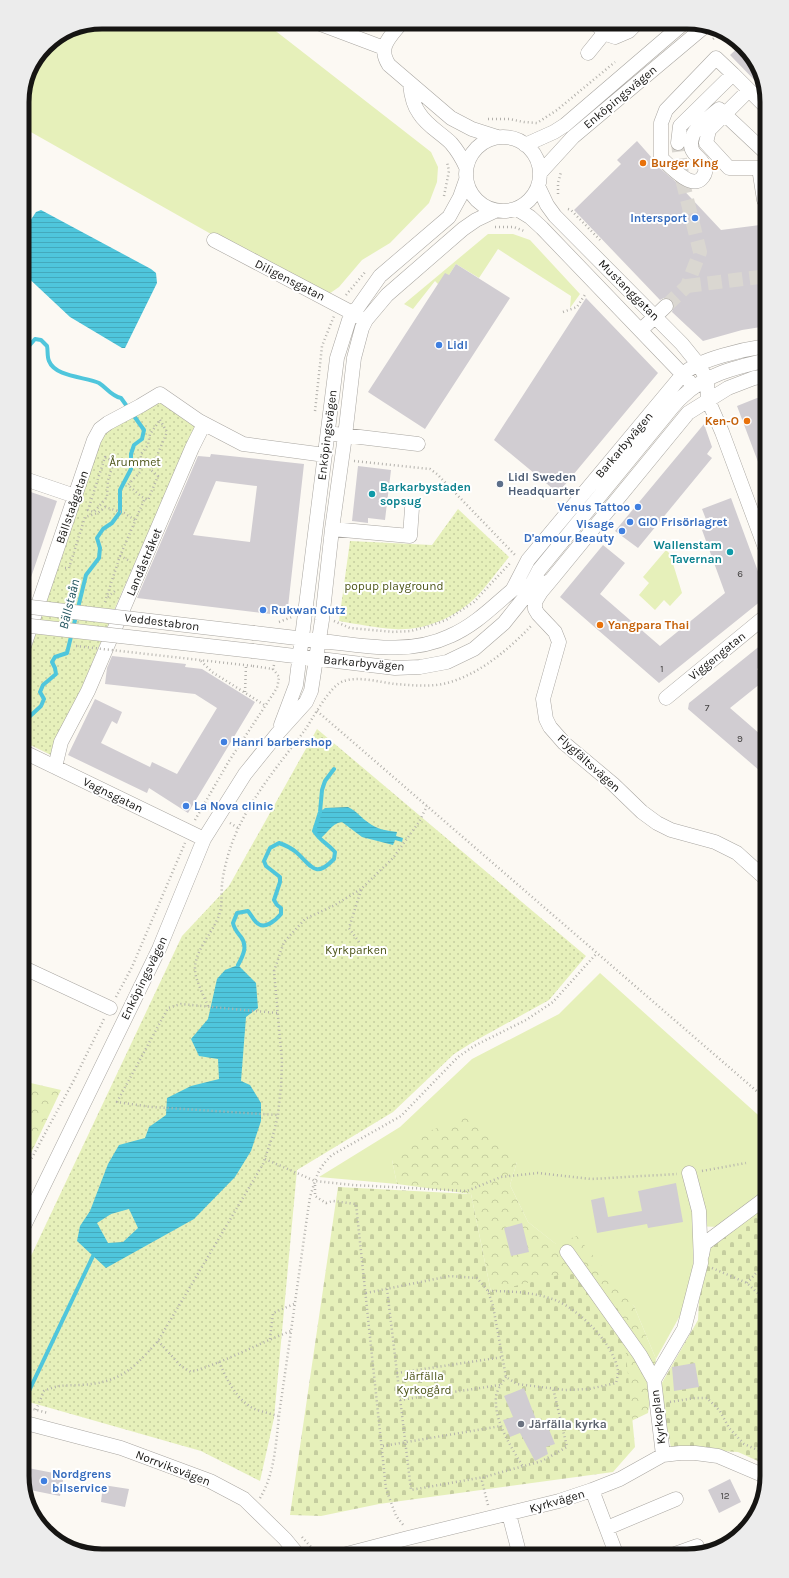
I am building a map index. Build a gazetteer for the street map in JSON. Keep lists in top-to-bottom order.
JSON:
{
  "streets": {
    "street": [
      "Enköpingsvägen",
      "Diligensgatan",
      "Mustanggatan",
      "Barkarbyvägen",
      "Bällstaågatan",
      "Landåstråket",
      "Veddestabron",
      "Viggengatan",
      "Flygfältsvägen",
      "Vagnsgatan",
      "Kyrkoplan",
      "Norrviksvägen",
      "Kyrkvägen"
    ]
  },
  "crossings": [
    ["Enköpingsvägen", "Diligensgatan"],
    ["Enköpingsvägen", "Mustanggatan"],
    ["Enköpingsvägen", "Barkarbyvägen"],
    ["Enköpingsvägen", "Veddestabron"],
    ["Enköpingsvägen", "Vagnsgatan"],
    ["Mustanggatan", "Barkarbyvägen"],
    ["Barkarbyvägen", "Veddestabron"],
    ["Barkarbyvägen", "Flygfältsvägen"],
    ["Bällstaågatan", "Landåstråket"],
    ["Landåstråket", "Vagnsgatan"],
    ["Kyrkoplan", "Kyrkvägen"]
  ],
  "water": ["Bällstaån"],
  "parks": [
    "Årummet",
    "popup playground",
    "Kyrkparken",
    "Järfälla Kyrkogård"
  ],
  "places": [
    "Burger King",
    "Intersport",
    "Lidl",
    "Ken-O",
    "Lidl Sweden Headquarter",
    "Barkarbystaden sopsug",
    "Venus Tattoo",
    "GIO Frisörlagret",
    "Visage D'amour Beauty",
    "Wallenstam Tavernan",
    "Rukwan Cutz",
    "Yangpara Thai",
    "Hanri barbershop",
    "La Nova clinic",
    "Järfälla kyrka",
    "Nordgrens bilservice"
  ],
  "house_numbers": [
    "6",
    "1",
    "7",
    "9",
    "12"
  ]
}
